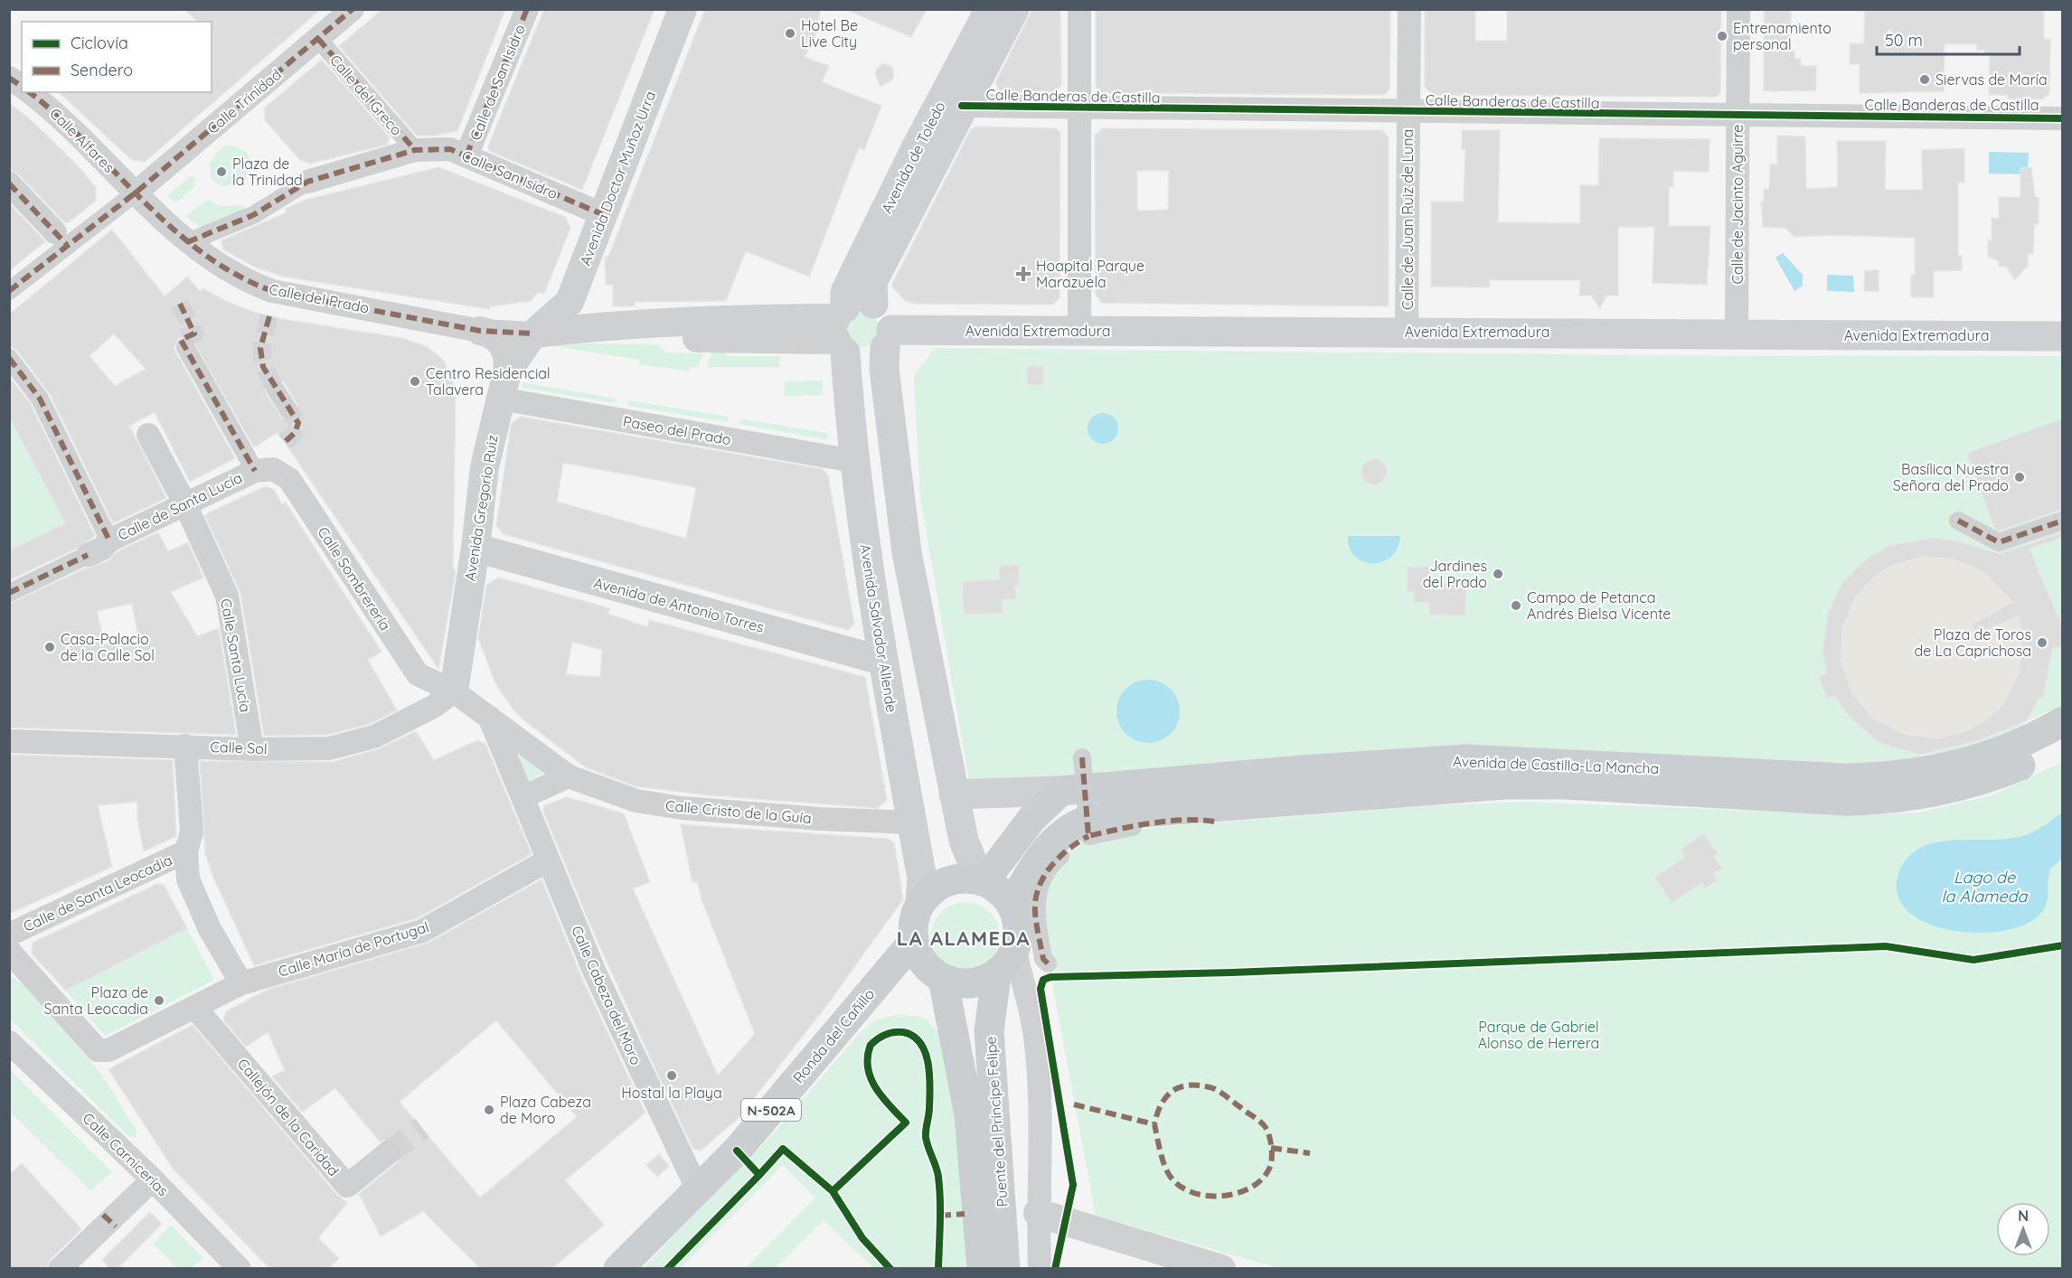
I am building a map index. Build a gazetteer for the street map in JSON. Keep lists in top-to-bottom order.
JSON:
{
  "streets": {
    "main road": [
      "Avenida de Toledo",
      "Avenida Extremadura",
      "Avenida Salvador Allende",
      "Avenida de Castilla-La Mancha",
      "Ronda del Cañillo",
      "N-502A",
      "Puente del Príncipe Felipe"
    ],
    "street": [
      "Calle de San Isidro",
      "Calle del Greco",
      "Calle Banderas de Castilla",
      "Calle Trinidad",
      "Calle Alfares",
      "Calle San Isidro",
      "Avenida Doctor Muñoz Urra",
      "Calle de Jacinto Aguirre",
      "Calle de Juan Ruiz de Luna",
      "Calle del Prado",
      "Paseo del Prado",
      "Calle de Santa Lucía",
      "Avenida Gregorio Ruiz",
      "Calle Sombrerería",
      "Avenida de Antonio Torres",
      "Calle Santa Lucía",
      "Calle Sol",
      "Calle Cristo de la Guía",
      "Calle de Santa Leocadia",
      "Calle María de Portugal",
      "Calle Cabeza del Moro",
      "Callejón de la Caridad",
      "Calle Carnicerías"
    ]
  },
  "crossings": [
    ["Calle de San Isidro", "Calle San Isidro"],
    ["Calle del Greco", "Calle Trinidad"],
    ["Calle del Greco", "Calle San Isidro"],
    ["Calle Banderas de Castilla", "Avenida de Toledo"],
    ["Calle Banderas de Castilla", "Calle de Jacinto Aguirre"],
    ["Calle Banderas de Castilla", "Calle de Juan Ruiz de Luna"],
    ["Calle Trinidad", "Calle Alfares"],
    ["Calle Trinidad", "Calle del Prado"],
    ["Calle Alfares", "Calle del Prado"],
    ["Avenida de Toledo", "Avenida Extremadura"],
    ["Avenida de Toledo", "Avenida Salvador Allende"],
    ["Calle San Isidro", "Avenida Doctor Muñoz Urra"],
    ["Avenida Doctor Muñoz Urra", "Calle del Prado"],
    ["Avenida Doctor Muñoz Urra", "Avenida Extremadura"],
    ["Avenida Doctor Muñoz Urra", "Avenida Gregorio Ruiz"],
    ["Calle de Jacinto Aguirre", "Avenida Extremadura"],
    ["Calle de Juan Ruiz de Luna", "Avenida Extremadura"],
    ["Calle del Prado", "Avenida Extremadura"],
    ["Calle del Prado", "Avenida Gregorio Ruiz"],
    ["Avenida Extremadura", "Avenida Gregorio Ruiz"],
    ["Avenida Extremadura", "Avenida Salvador Allende"],
    ["Paseo del Prado", "Avenida Gregorio Ruiz"],
    ["Paseo del Prado", "Avenida Salvador Allende"],
    ["Calle de Santa Lucía", "Calle Sombrerería"],
    ["Calle de Santa Lucía", "Calle Santa Lucía"],
    ["Avenida Gregorio Ruiz", "Calle Sombrerería"],
    ["Avenida Gregorio Ruiz", "Avenida de Antonio Torres"],
    ["Avenida Gregorio Ruiz", "Calle Sol"],
    ["Calle Sombrerería", "Calle Sol"],
    ["Calle Sombrerería", "Calle Cristo de la Guía"],
    ["Calle Sombrerería", "Calle Cabeza del Moro"],
    ["Avenida de Antonio Torres", "Avenida Salvador Allende"],
    ["Avenida Salvador Allende", "Avenida de Castilla-La Mancha"],
    ["Avenida Salvador Allende", "Calle Cristo de la Guía"],
    ["Avenida Salvador Allende", "Ronda del Cañillo"],
    ["Avenida Salvador Allende", "Puente del Príncipe Felipe"],
    ["Calle Santa Lucía", "Calle Sol"],
    ["Avenida de Castilla-La Mancha", "Ronda del Cañillo"],
    ["Avenida de Castilla-La Mancha", "Puente del Príncipe Felipe"],
    ["Calle Cristo de la Guía", "Calle Cabeza del Moro"],
    ["Calle María de Portugal", "Calle Cabeza del Moro"],
    ["Calle Cabeza del Moro", "Ronda del Cañillo"],
    ["Ronda del Cañillo", "Puente del Príncipe Felipe"]
  ],
  "districts": ["LA ALAMEDA"],
  "water": ["Lago de la Alameda"],
  "parks": ["Parque de Gabriel Alonso de Herrera"],
  "places": {
    "other": [
      "Hotel Be Live City",
      "Entrenamiento personal",
      "Siervas de María",
      "Plaza de la Trinidad",
      "Centro Residencial Talavera",
      "Basílica Nuestra Señora del Prado",
      "Jardines del Prado",
      "Campo de Petanca Andrés Bielsa Vicente",
      "Plaza de Toros de La Caprichosa",
      "Casa-Palacio de la Calle Sol",
      "Plaza de Santa Leocadia",
      "Hostal la Playa",
      "Plaza Cabeza de Moro"
    ],
    "health": ["Hoapital Parque Marazuela"]
  },
  "legend": ["Ciclovía", "Sendero"],
  "scale_bar": "50 m",
  "north": "top"
}
